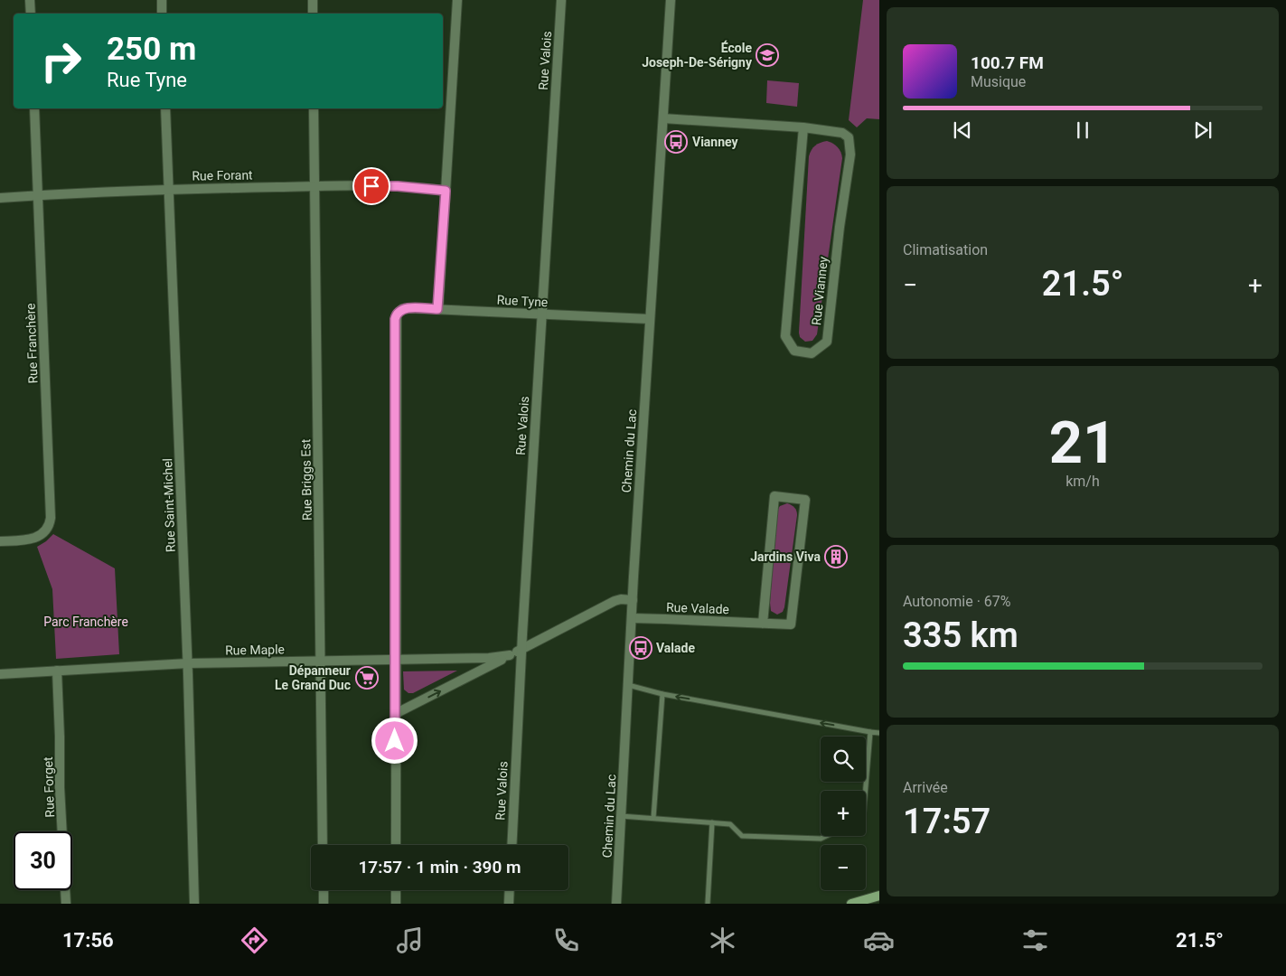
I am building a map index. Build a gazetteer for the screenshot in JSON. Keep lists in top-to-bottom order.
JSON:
{
  "streets": {
    "street": [
      "Rue Valois",
      "Rue Forant",
      "Rue Vianney",
      "Rue Tyne",
      "Rue Franchère",
      "Chemin du Lac",
      "Rue Briggs Est",
      "Rue Saint-Michel",
      "Rue Valade",
      "Rue Maple",
      "Rue Forget"
    ]
  },
  "crossings": [
    ["Rue Valois", "Rue Tyne"],
    ["Rue Valois", "Rue Maple"],
    ["Rue Forant", "Rue Franchère"],
    ["Rue Forant", "Rue Briggs Est"],
    ["Rue Forant", "Rue Saint-Michel"],
    ["Rue Vianney", "Chemin du Lac"],
    ["Rue Tyne", "Chemin du Lac"],
    ["Rue Tyne", "Rue Maple"],
    ["Chemin du Lac", "Rue Valade"],
    ["Chemin du Lac", "Rue Maple"],
    ["Rue Briggs Est", "Rue Maple"],
    ["Rue Saint-Michel", "Rue Maple"],
    ["Rue Maple", "Rue Forget"]
  ],
  "parks": ["Parc Franchère"],
  "places": {
    "school or university": ["École Joseph-De-Sérigny"],
    "bus stop": ["Vianney", "Valade"],
    "building": ["Jardins Viva"],
    "supermarket": ["Dépanneur Le Grand Duc"]
  },
  "page": {
    "turn": ["250 m", "Rue Tyne"],
    "song": ["100.7 FM", "Musique"],
    "tile": [
      "Climatisation",
      ["21", "km/h"],
      ["Autonomie · 67%", "335 km"],
      ["Arrivée", "17:57"]
    ],
    "heat": ["−", "21.5°", "+"],
    "map_buttons": ["+", "−"],
    "limit": "30",
    "trip": "17:57 · 1 min · 390 m",
    "tabs": ["17:56", "21.5°"]
  }
}
